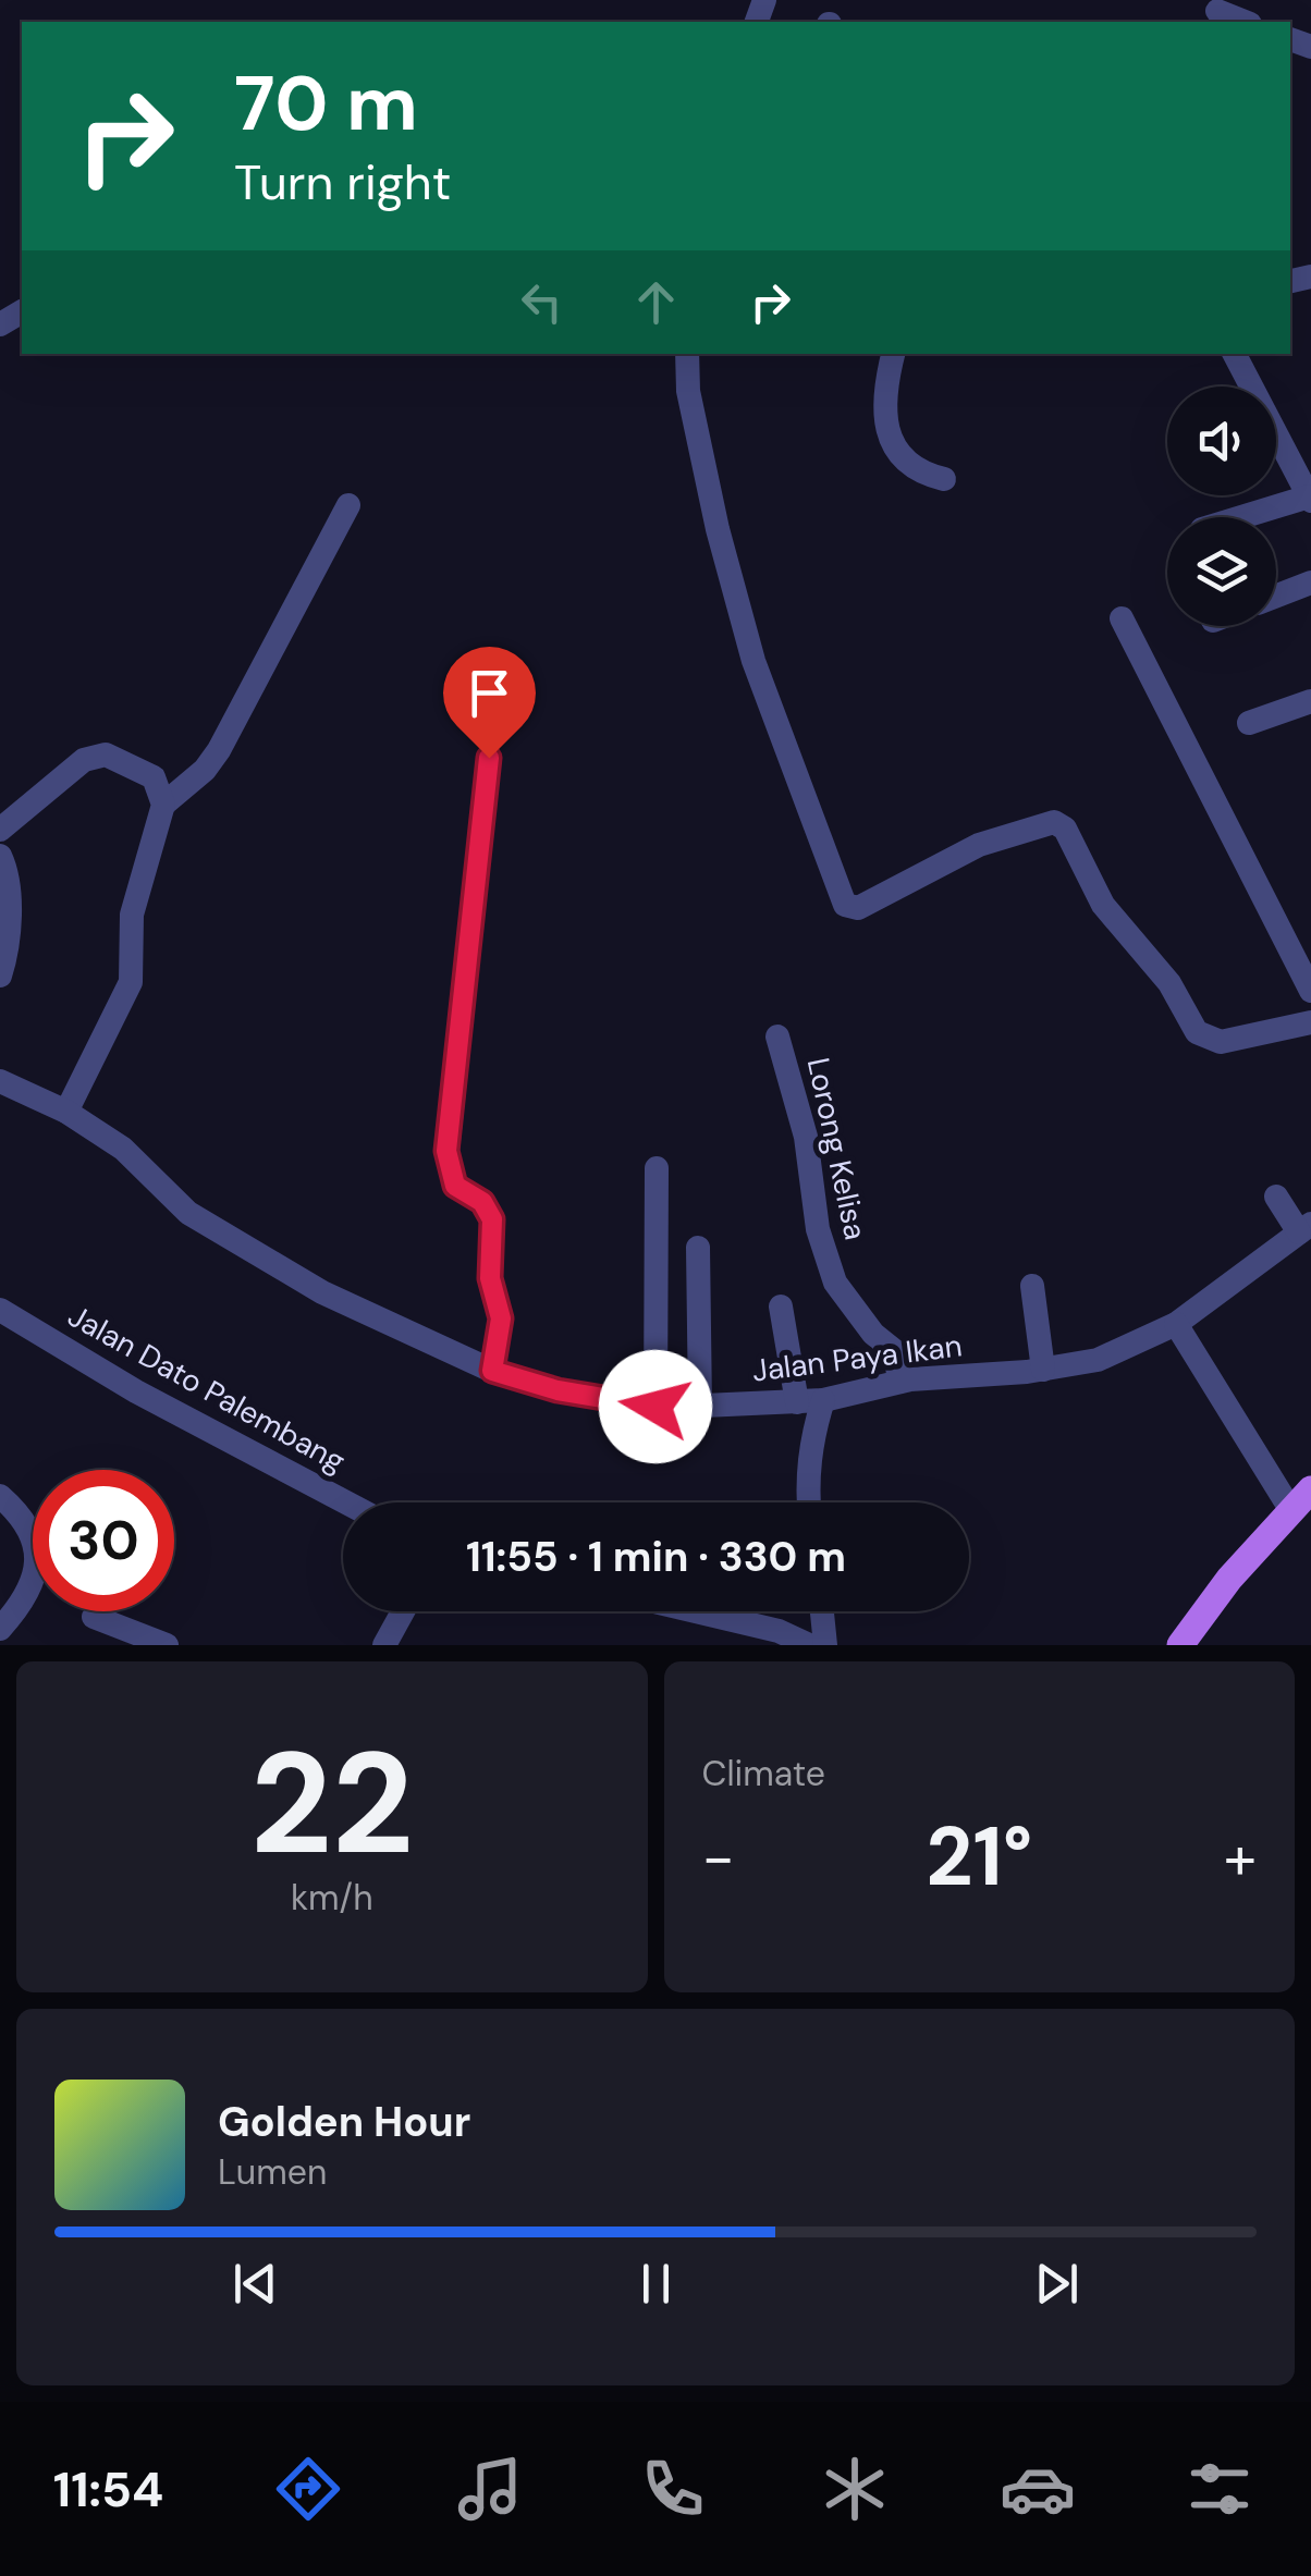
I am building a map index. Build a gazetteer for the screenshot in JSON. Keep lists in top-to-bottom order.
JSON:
{
  "streets": {
    "street": ["Lorong Kelisa", "Jalan Paya Ikan", "Jalan Dato Palembang"]
  },
  "crossings": [
    ["Lorong Kelisa", "Jalan Paya Ikan"]
  ],
  "page": {
    "turn": ["70 m", "Turn right"],
    "limit": "30",
    "trip": "11:55 · 1 min · 330 m",
    "tile": [
      ["22", "km/h"],
      "Climate"
    ],
    "heat": ["−", "21°", "+"],
    "song": ["Golden Hour", "Lumen"],
    "tabs": "11:54"
  }
}
